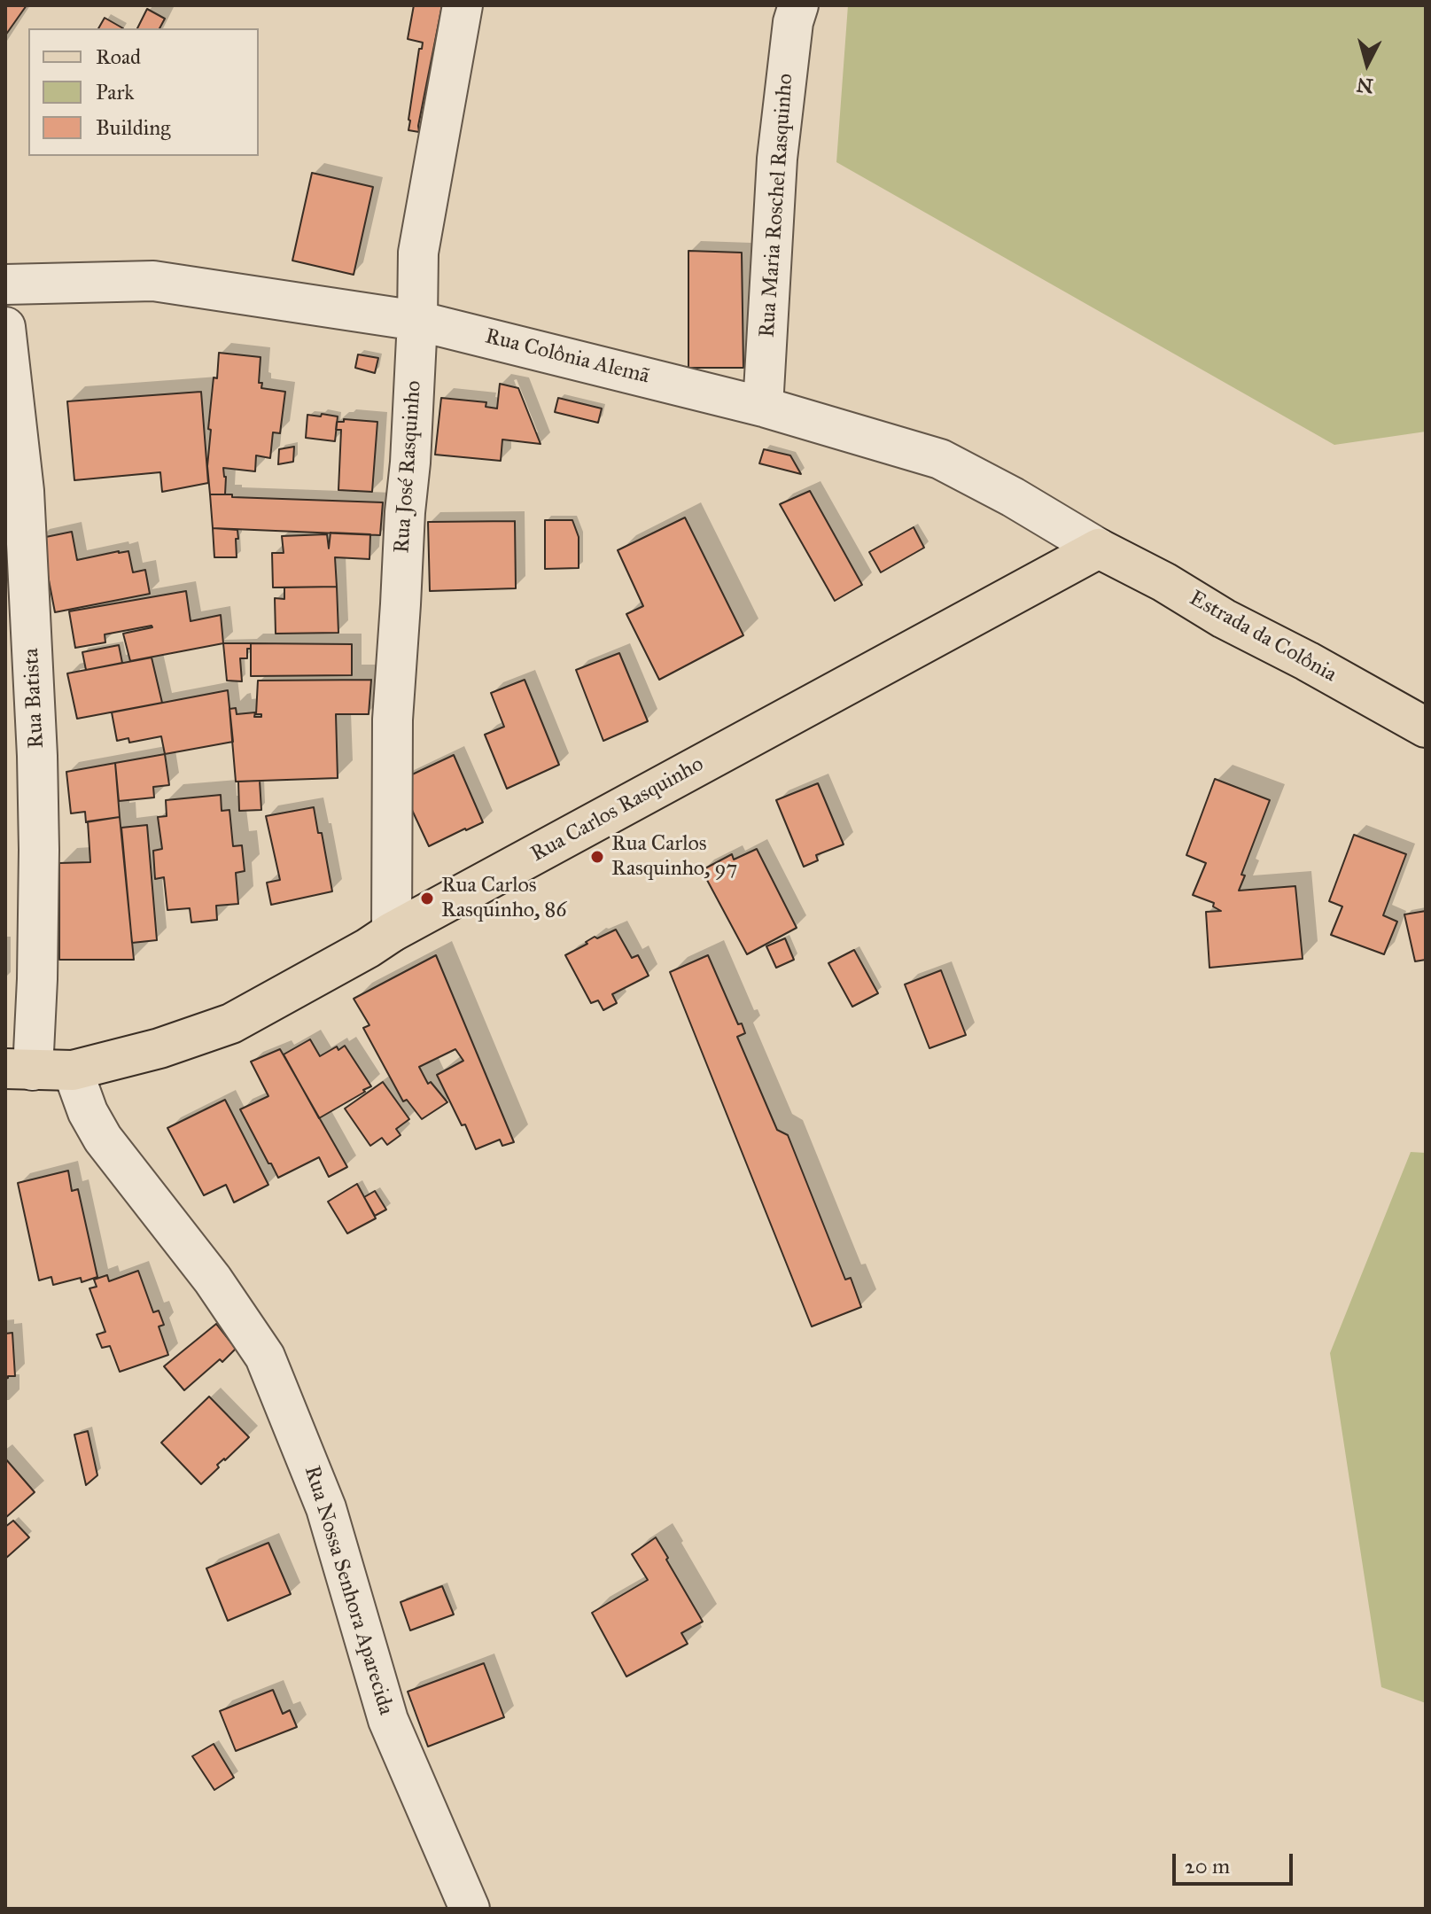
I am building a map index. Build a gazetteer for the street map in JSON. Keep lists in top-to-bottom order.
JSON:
{
  "streets": {
    "main road": ["Estrada da Colônia", "Rua Carlos Rasquinho"],
    "street": [
      "Rua Maria Roschel Rasquinho",
      "Rua Colônia Alemã",
      "Rua José Rasquinho",
      "Rua Batista",
      "Rua Nossa Senhora Aparecida"
    ]
  },
  "crossings": [
    ["Rua Maria Roschel Rasquinho", "Rua Colônia Alemã"],
    ["Rua Colônia Alemã", "Rua José Rasquinho"],
    ["Rua Colônia Alemã", "Estrada da Colônia"],
    ["Rua Colônia Alemã", "Rua Carlos Rasquinho"],
    ["Rua José Rasquinho", "Rua Carlos Rasquinho"],
    ["Estrada da Colônia", "Rua Carlos Rasquinho"],
    ["Rua Batista", "Rua Carlos Rasquinho"],
    ["Rua Carlos Rasquinho", "Rua Nossa Senhora Aparecida"]
  ],
  "places": ["Rua Carlos Rasquinho, 97", "Rua Carlos Rasquinho, 86"],
  "legend": ["Road", "Park", "Building"],
  "scale_bar": "20 m",
  "north": "bottom"
}
